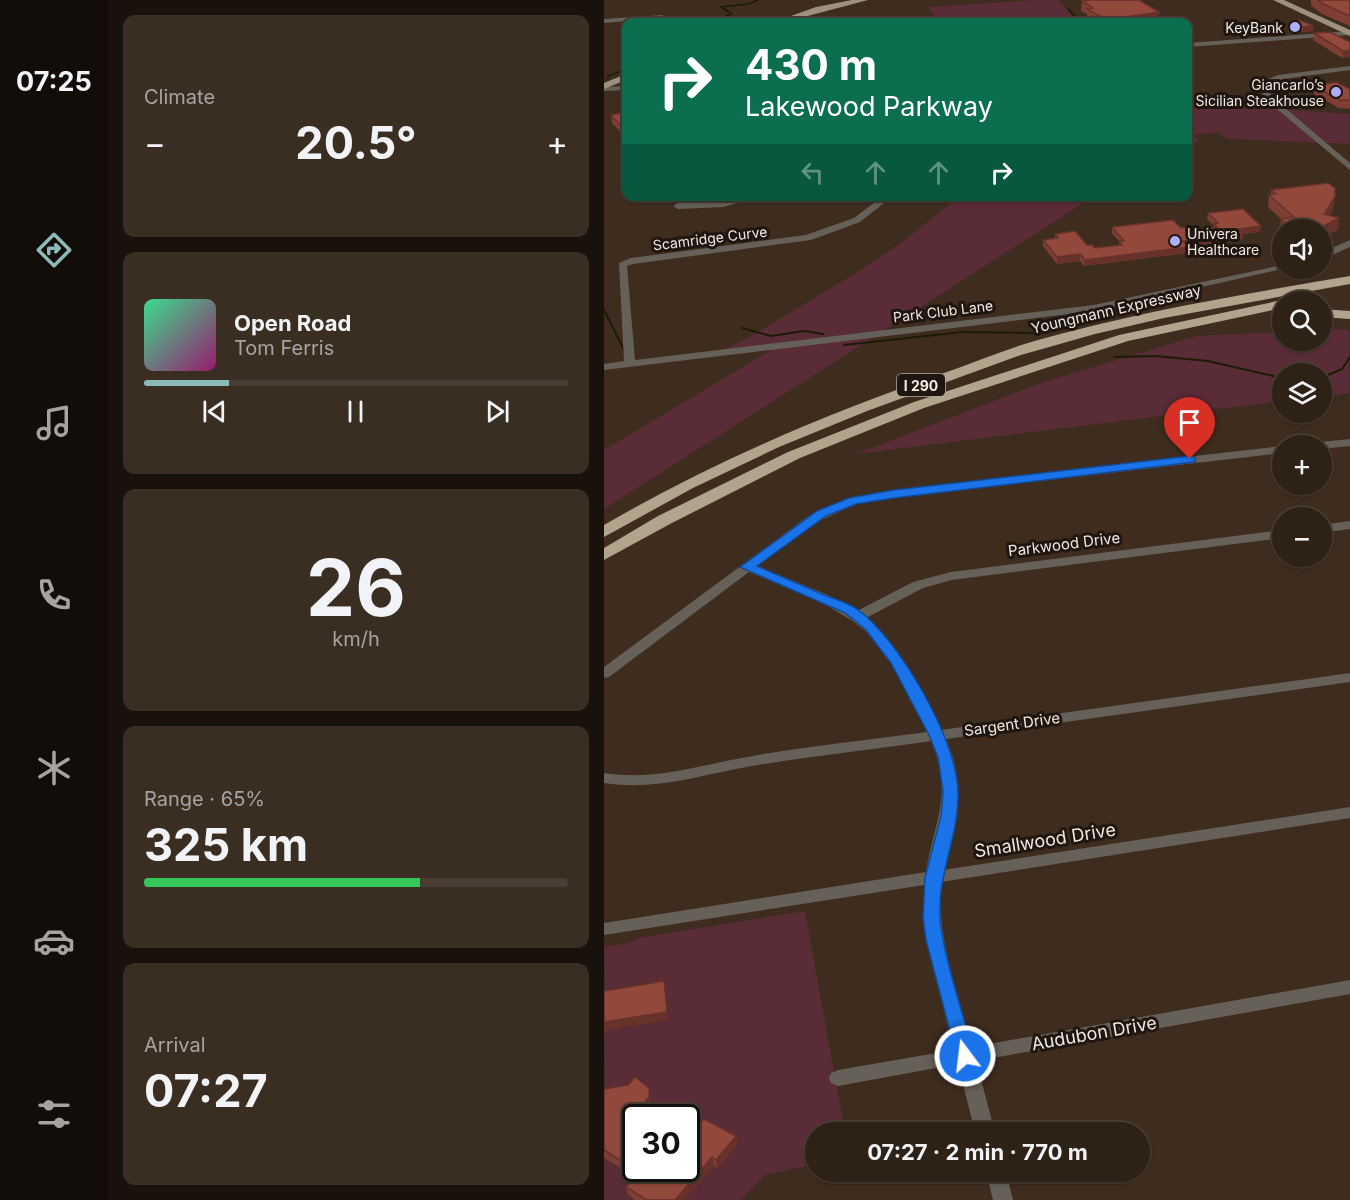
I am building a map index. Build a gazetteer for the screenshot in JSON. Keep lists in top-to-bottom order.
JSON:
{
  "streets": {
    "highway": ["Youngmann Expressway", "I 290"],
    "street": [
      "Scamridge Curve",
      "Park Club Lane",
      "Parkwood Drive",
      "Sargent Drive",
      "Smallwood Drive",
      "Audubon Drive"
    ]
  },
  "crossings": [
    ["Scamridge Curve", "Park Club Lane"]
  ],
  "places": ["KeyBank", "Giancarlo’s Sicilian Steakhouse", "Univera Healthcare"],
  "page": {
    "tabs": "07:25",
    "tile": [
      "Climate",
      ["26", "km/h"],
      ["Range · 65%", "325 km"],
      ["Arrival", "07:27"]
    ],
    "turn": ["430 m", "Lakewood Parkway"],
    "heat": ["−", "20.5°", "+"],
    "map_buttons": ["+", "−"],
    "song": ["Open Road", "Tom Ferris"],
    "limit": "30",
    "trip": "07:27 · 2 min · 770 m"
  }
}
